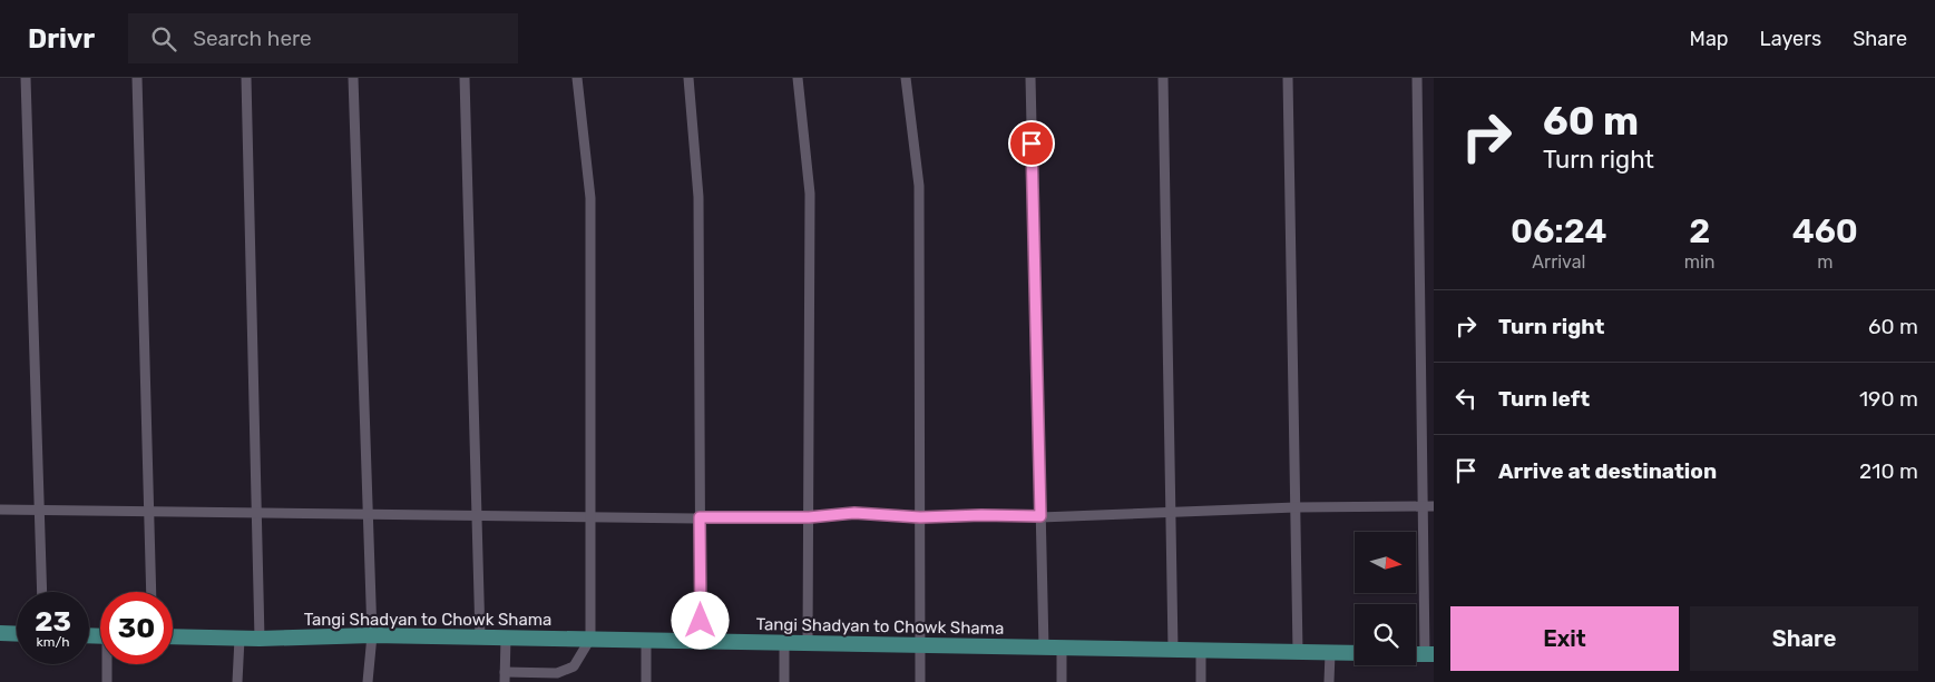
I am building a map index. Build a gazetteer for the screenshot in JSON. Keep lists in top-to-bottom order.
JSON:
{
  "streets": {
    "main road": ["Tangi Shadyan to Chowk Shama"]
  },
  "north": "right",
  "page": {
    "header": "Drivr",
    "search": "Search here",
    "nav": ["Map", "Layers", "Share"],
    "turn": ["60 m", "Turn right"],
    "eta": [
      "06:24",
      "Arrival",
      "2",
      "min",
      "460",
      "m"
    ],
    "list": [
      {
        "name": "Turn right",
        "value": "60 m"
      },
      {
        "name": "Turn left",
        "value": "190 m"
      },
      {
        "name": "Arrive at destination",
        "value": "210 m"
      }
    ],
    "speed": "23 km/h",
    "limit": "30",
    "buttons": ["Exit", "Share"]
  }
}
